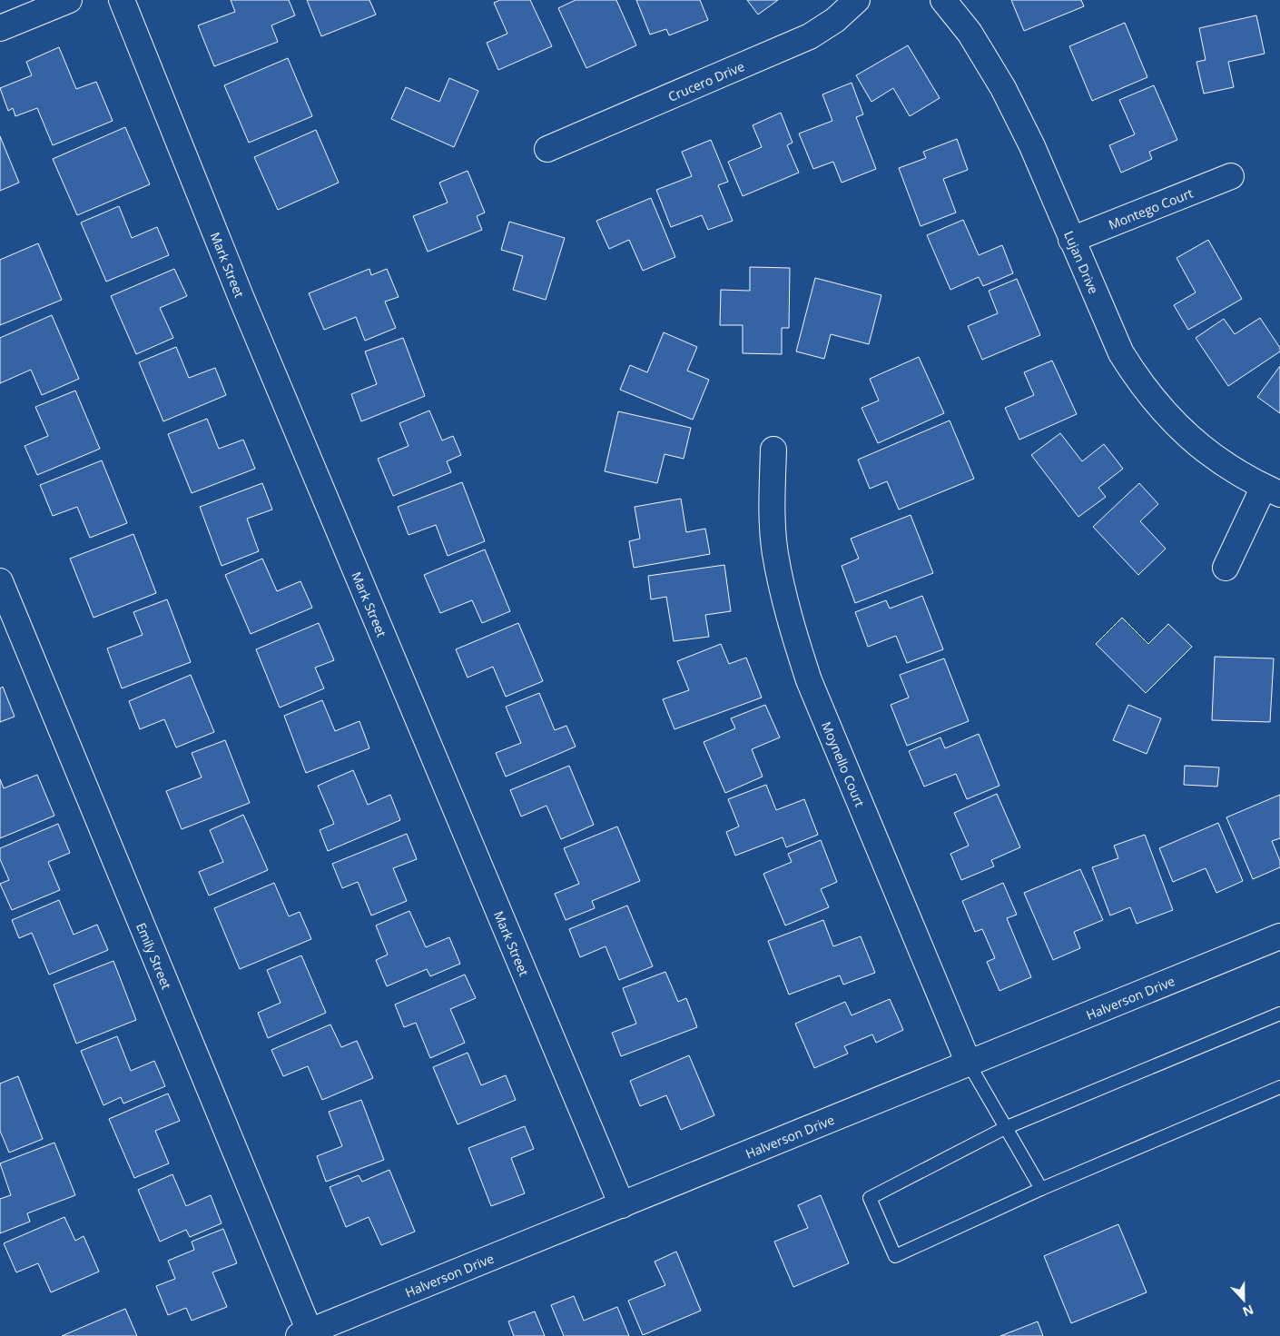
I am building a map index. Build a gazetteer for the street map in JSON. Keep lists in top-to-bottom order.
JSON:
{
  "streets": {
    "street": [
      "Crucero Drive",
      "Montego Court",
      "Lujan Drive",
      "Mark Street",
      "Moynello Court",
      "Emily Street",
      "Halverson Drive"
    ]
  },
  "crossings": [
    ["Montego Court", "Lujan Drive"],
    ["Mark Street", "Halverson Drive"],
    ["Moynello Court", "Halverson Drive"],
    ["Emily Street", "Halverson Drive"]
  ],
  "north": "bottom"
}
